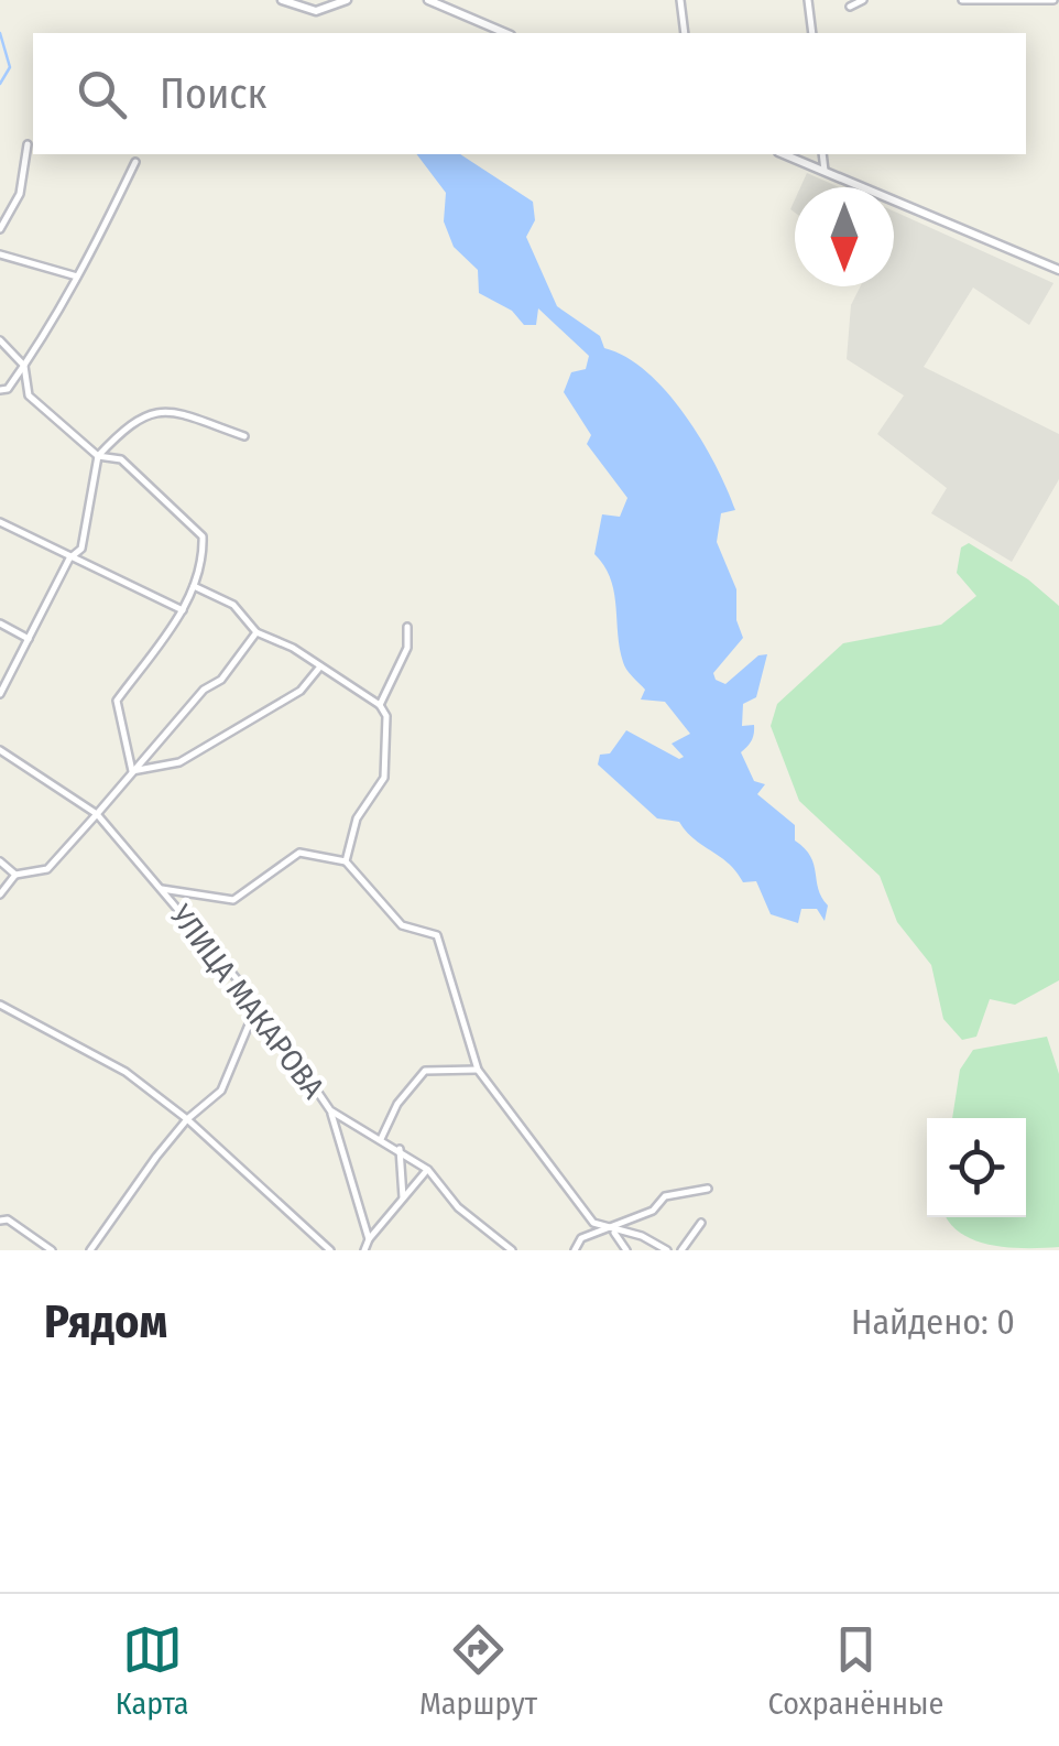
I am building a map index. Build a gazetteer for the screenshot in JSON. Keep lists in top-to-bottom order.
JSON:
{
  "streets": {
    "street": ["УЛИЦА МАКАРОВА"]
  },
  "north": "bottom",
  "page": {
    "search": "Поиск",
    "heading": ["Рядом", "Найдено: 0"],
    "nav": ["Карта", "Маршрут", "Сохранённые"]
  }
}
